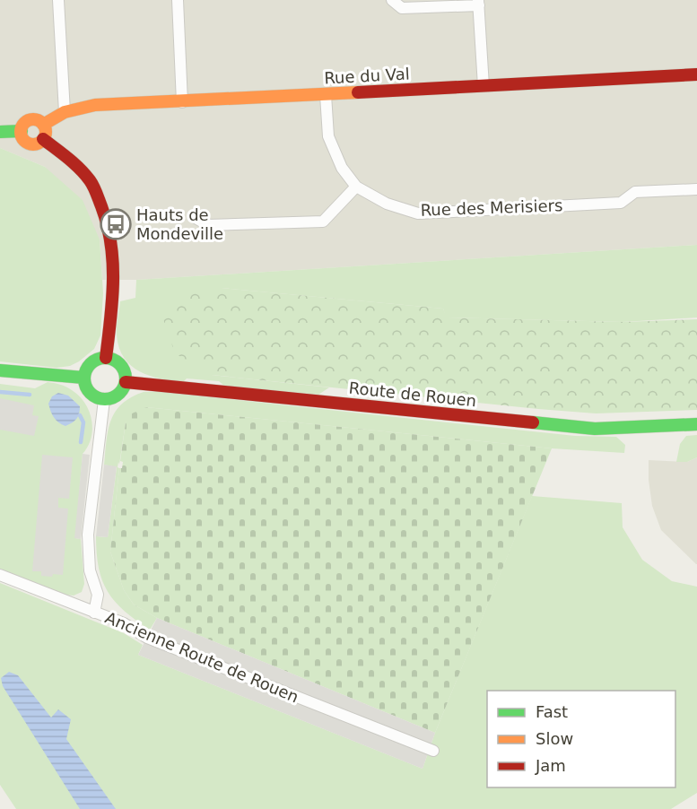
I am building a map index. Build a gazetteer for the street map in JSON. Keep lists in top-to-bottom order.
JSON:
{
  "streets": {
    "street": [
      "Rue du Val",
      "Rue des Merisiers",
      "Route de Rouen",
      "Ancienne Route de Rouen"
    ]
  },
  "crossings": [
    ["Rue du Val", "Rue des Merisiers"]
  ],
  "places": {
    "bus stop": ["Hauts de Mondeville"]
  },
  "legend": ["Fast", "Slow", "Jam"]
}
